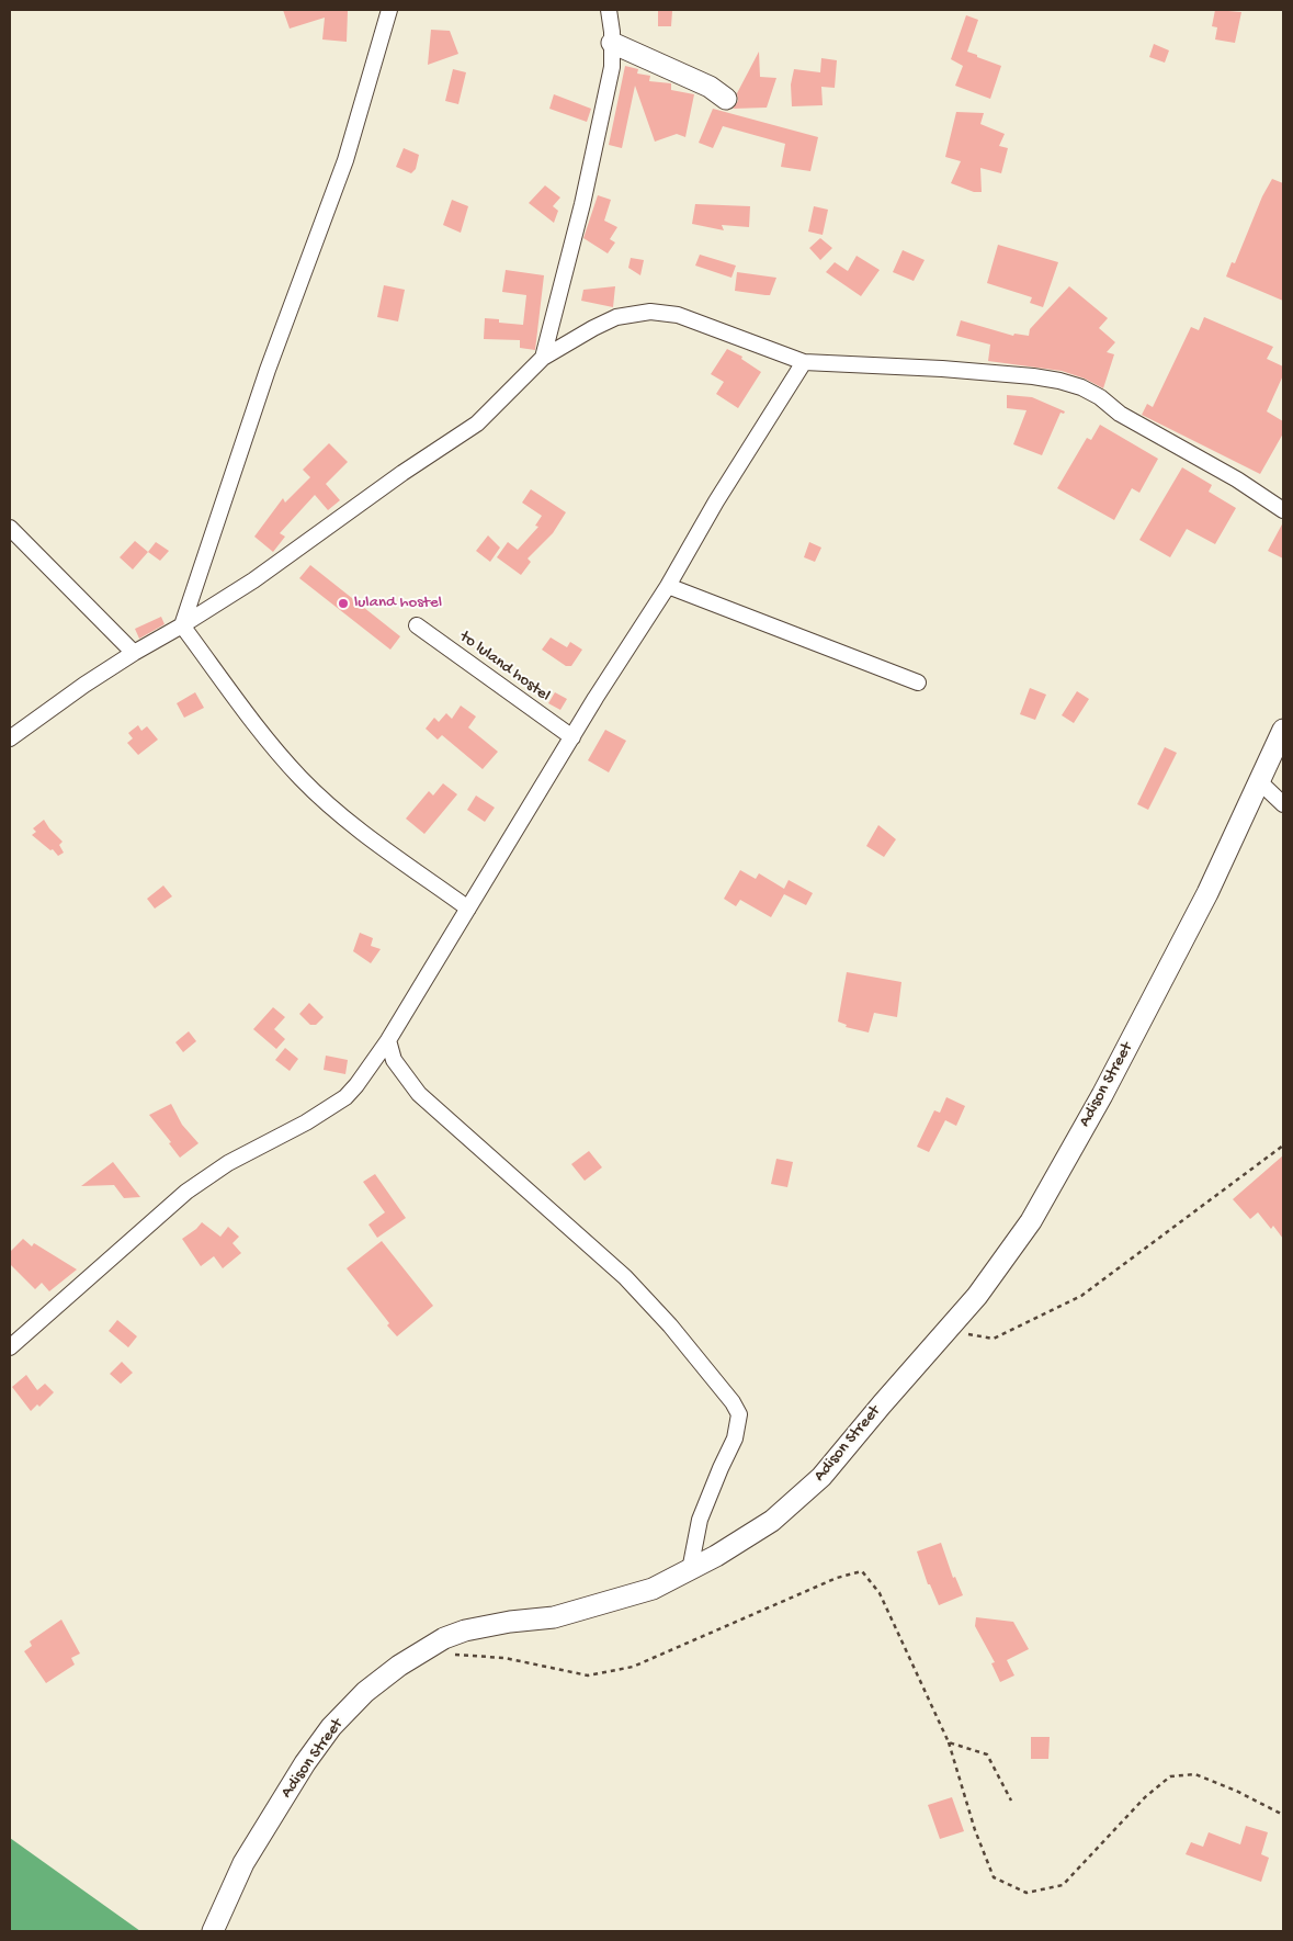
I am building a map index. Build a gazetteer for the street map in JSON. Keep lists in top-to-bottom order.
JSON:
{
  "streets": {
    "street": ["to luland hostel", "Adison Street"]
  },
  "places": ["luland hostel"]
}
